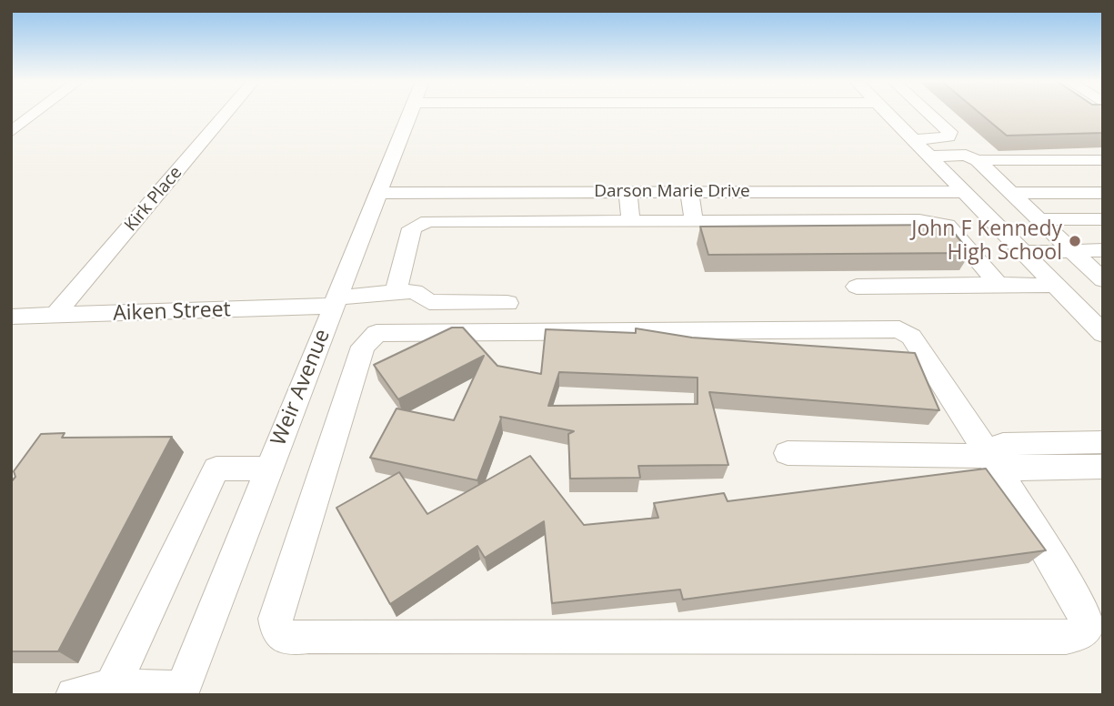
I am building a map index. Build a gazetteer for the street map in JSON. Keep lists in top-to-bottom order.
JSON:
{
  "streets": {
    "street": [
      "Darson Marie Drive",
      "Kirk Place",
      "Aiken Street",
      "Weir Avenue"
    ]
  },
  "crossings": [
    ["Darson Marie Drive", "Weir Avenue"],
    ["Kirk Place", "Aiken Street"],
    ["Aiken Street", "Weir Avenue"]
  ],
  "places": ["John F Kennedy High School"]
}
